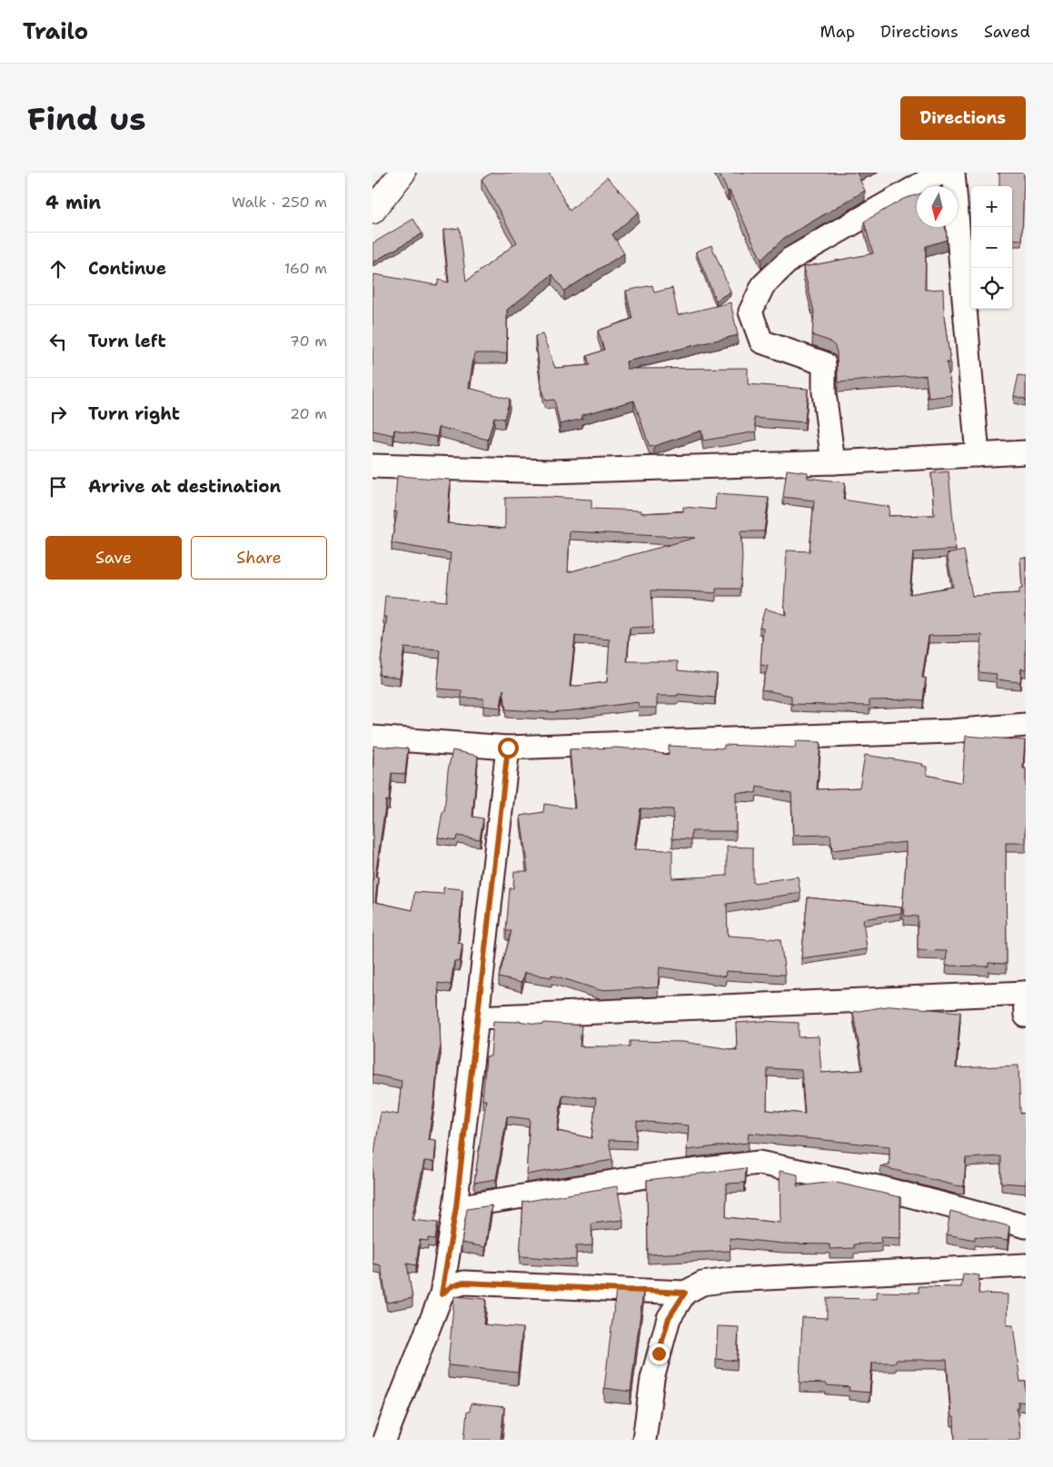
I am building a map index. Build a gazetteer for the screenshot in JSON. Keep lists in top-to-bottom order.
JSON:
{
  "north": "bottom",
  "page": {
    "header": "Trailo",
    "nav": ["Map", "Directions", "Saved"],
    "buttons": [
      "Directions",
      ["Save", "Share"]
    ],
    "title": "Find us",
    "heading": ["4 min", "Walk · 250 m"],
    "map_buttons": ["+", "−"],
    "list": [
      ["Continue", "160 m"],
      ["Turn left", "70 m"],
      ["Turn right", "20 m"],
      "Arrive at destination"
    ]
  }
}
